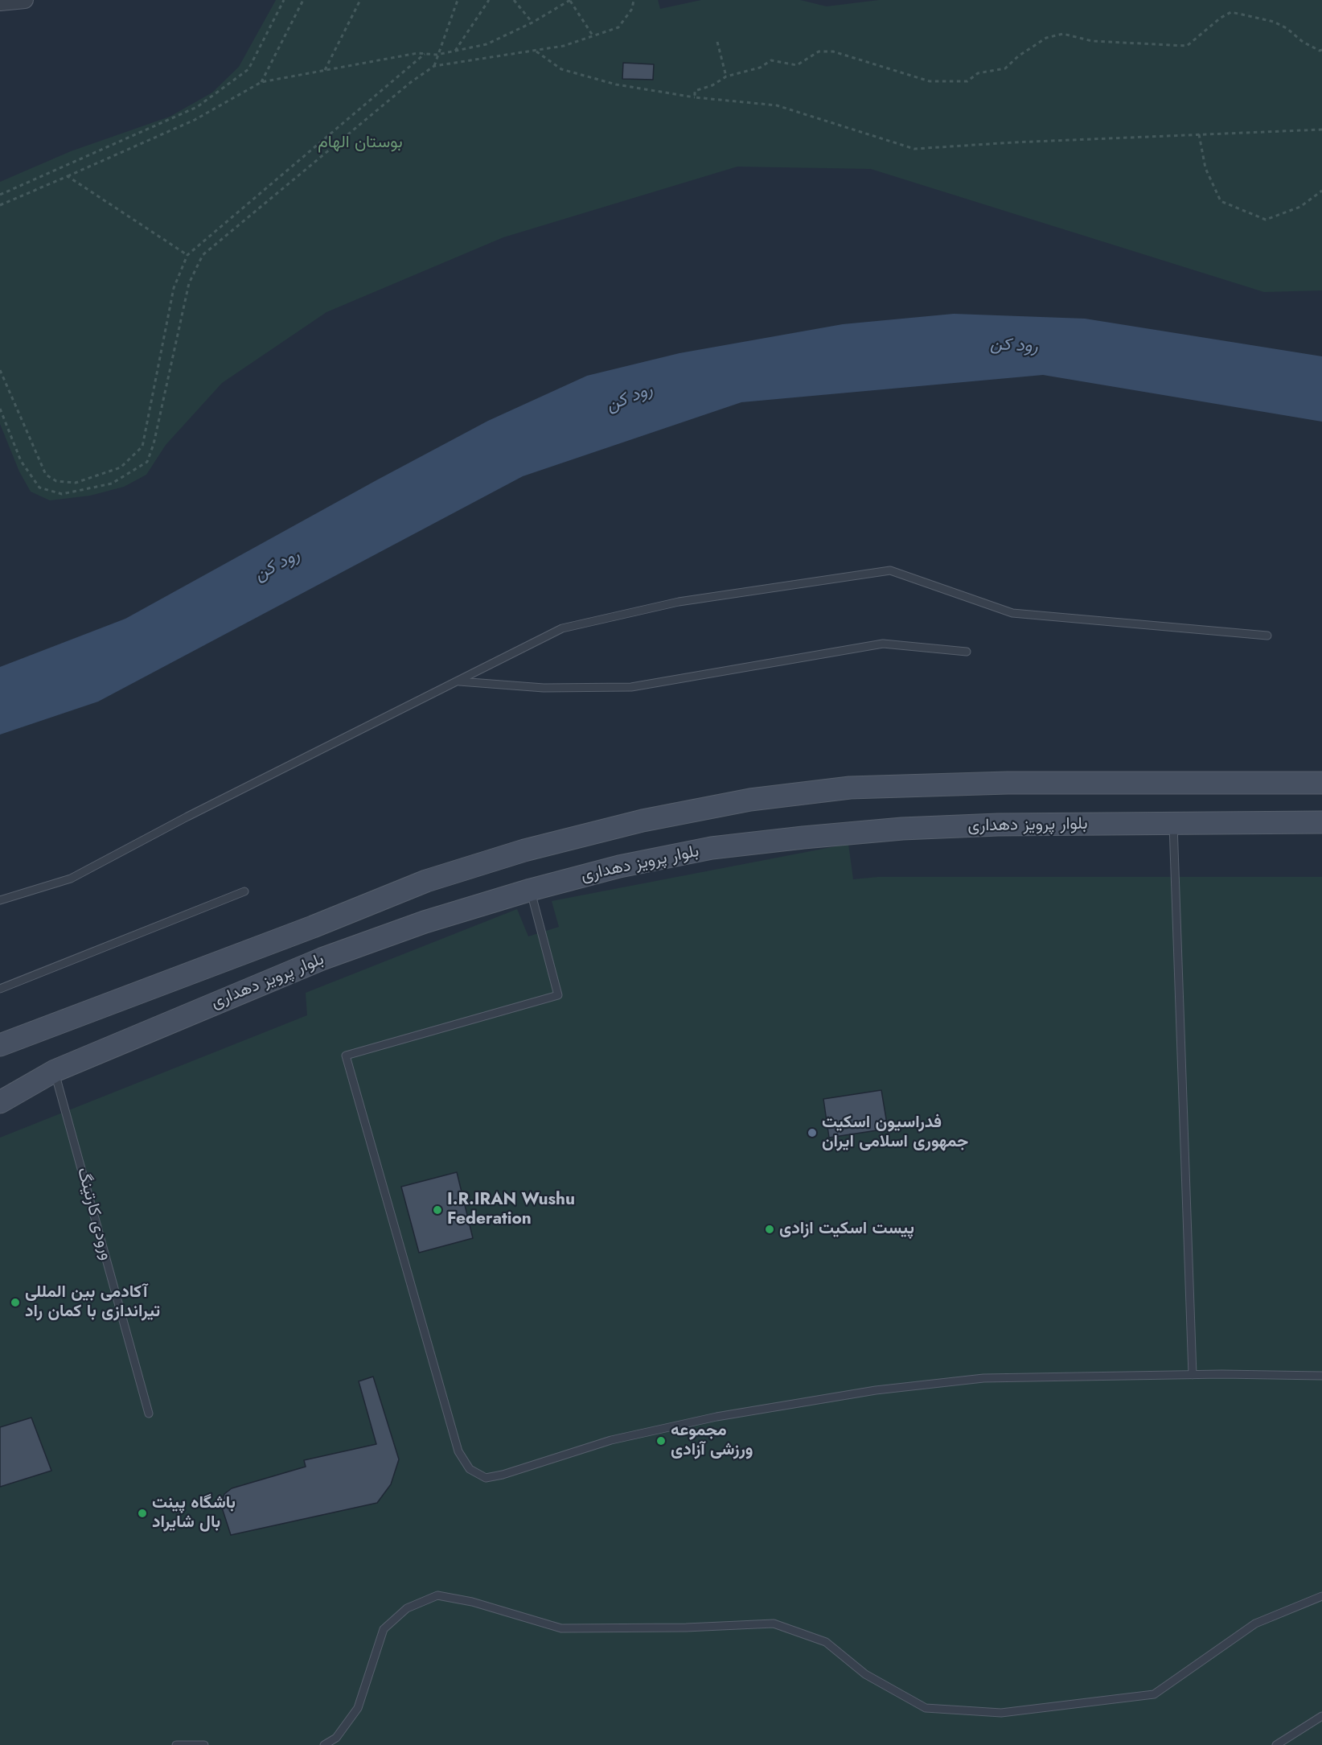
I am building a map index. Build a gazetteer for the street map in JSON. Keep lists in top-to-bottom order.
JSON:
{
  "streets": {
    "main road": ["بلوار پرویز دهداری"],
    "lane": ["ورودی کارتینگ"]
  },
  "crossings": [
    ["بلوار پرویز دهداری", "ورودی کارتینگ"]
  ],
  "water": ["رود کن"],
  "parks": ["بوستان الهام"],
  "places": [
    "فدراسیون اسکیت جمهوری اسلامی ایران",
    "I.R.IRAN Wushu Federation",
    "پیست اسکیت ازادی",
    "آکادمی بین المللی تیراندازی با کمان راد",
    "مجموعه ورزشی آزادی",
    "باشگاه پینت بال شایراد"
  ]
}
